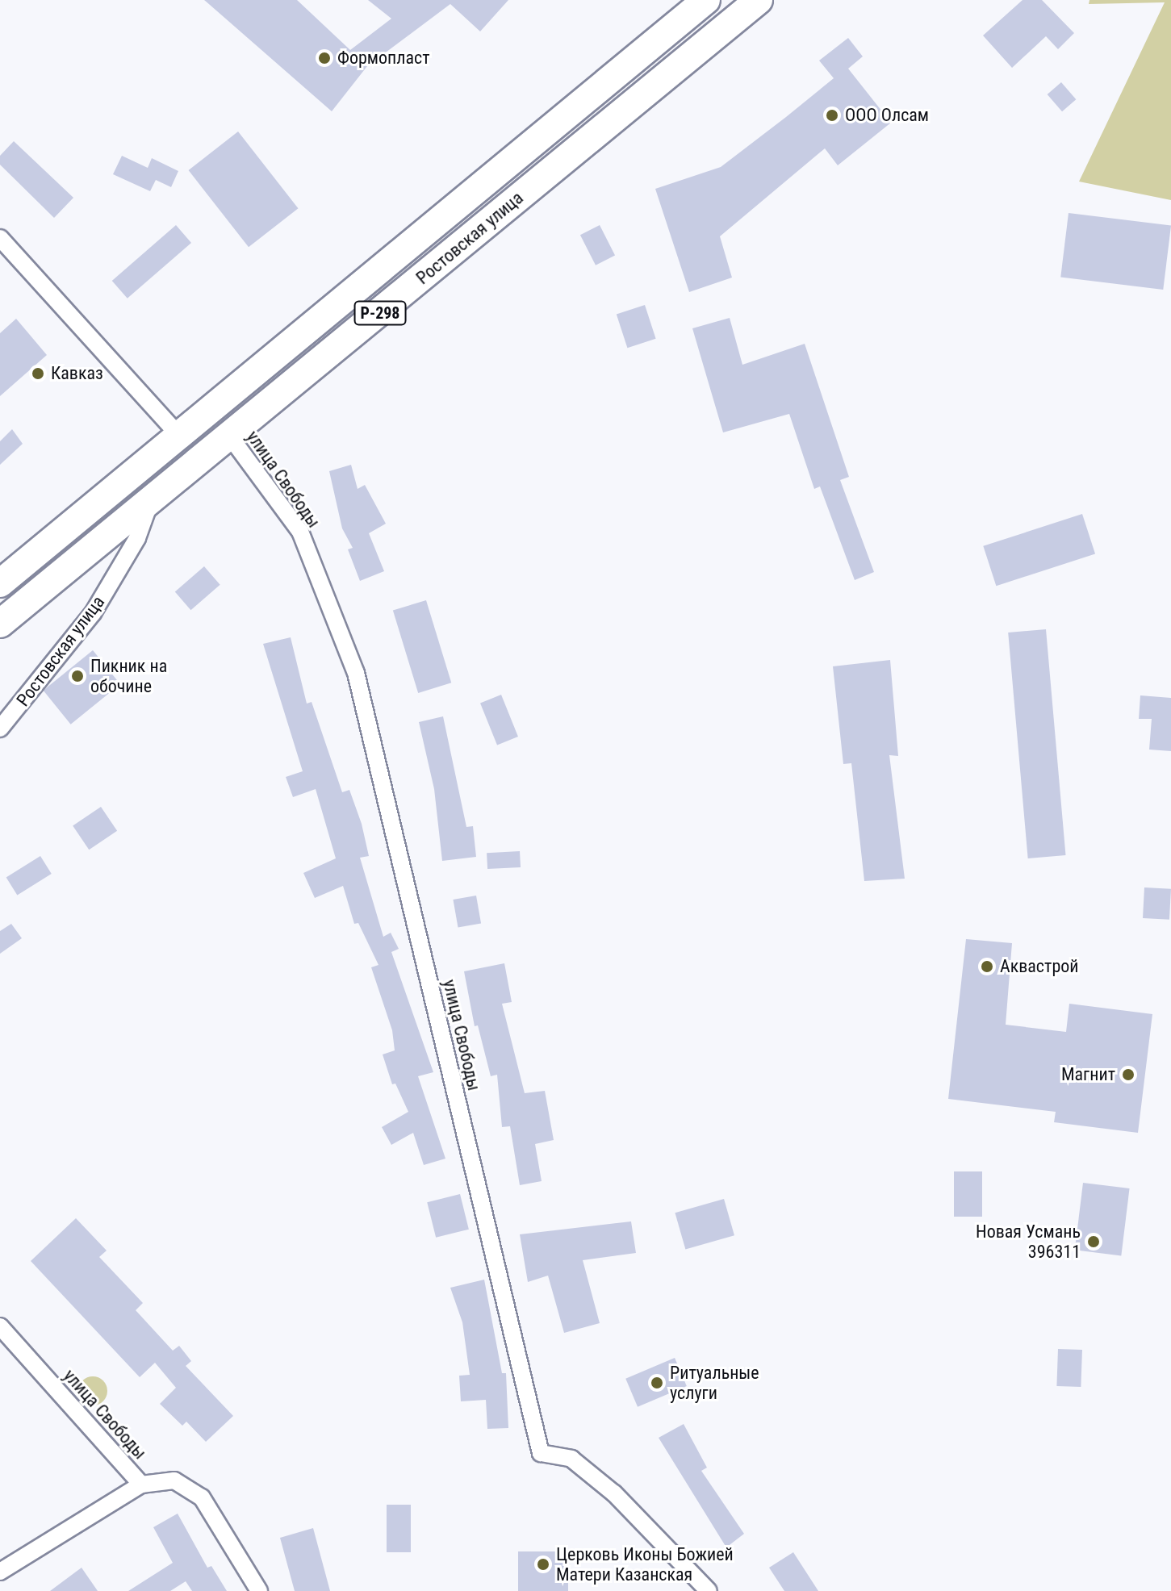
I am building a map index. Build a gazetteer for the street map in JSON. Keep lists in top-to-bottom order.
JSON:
{
  "streets": {
    "highway": ["Ростовская улица", "Р-298"],
    "street": ["улица Свободы"]
  },
  "crossings": [
    ["Ростовская улица", "улица Свободы"]
  ],
  "places": [
    "Формопласт",
    "ООО Олсам",
    "Кавказ",
    "Пикник на обочине",
    "Аквастрой",
    "Магнит",
    "Новая Усмань 396311",
    "Ритуальные услуги",
    "Церковь Иконы Божией Матери Казанская"
  ]
}
